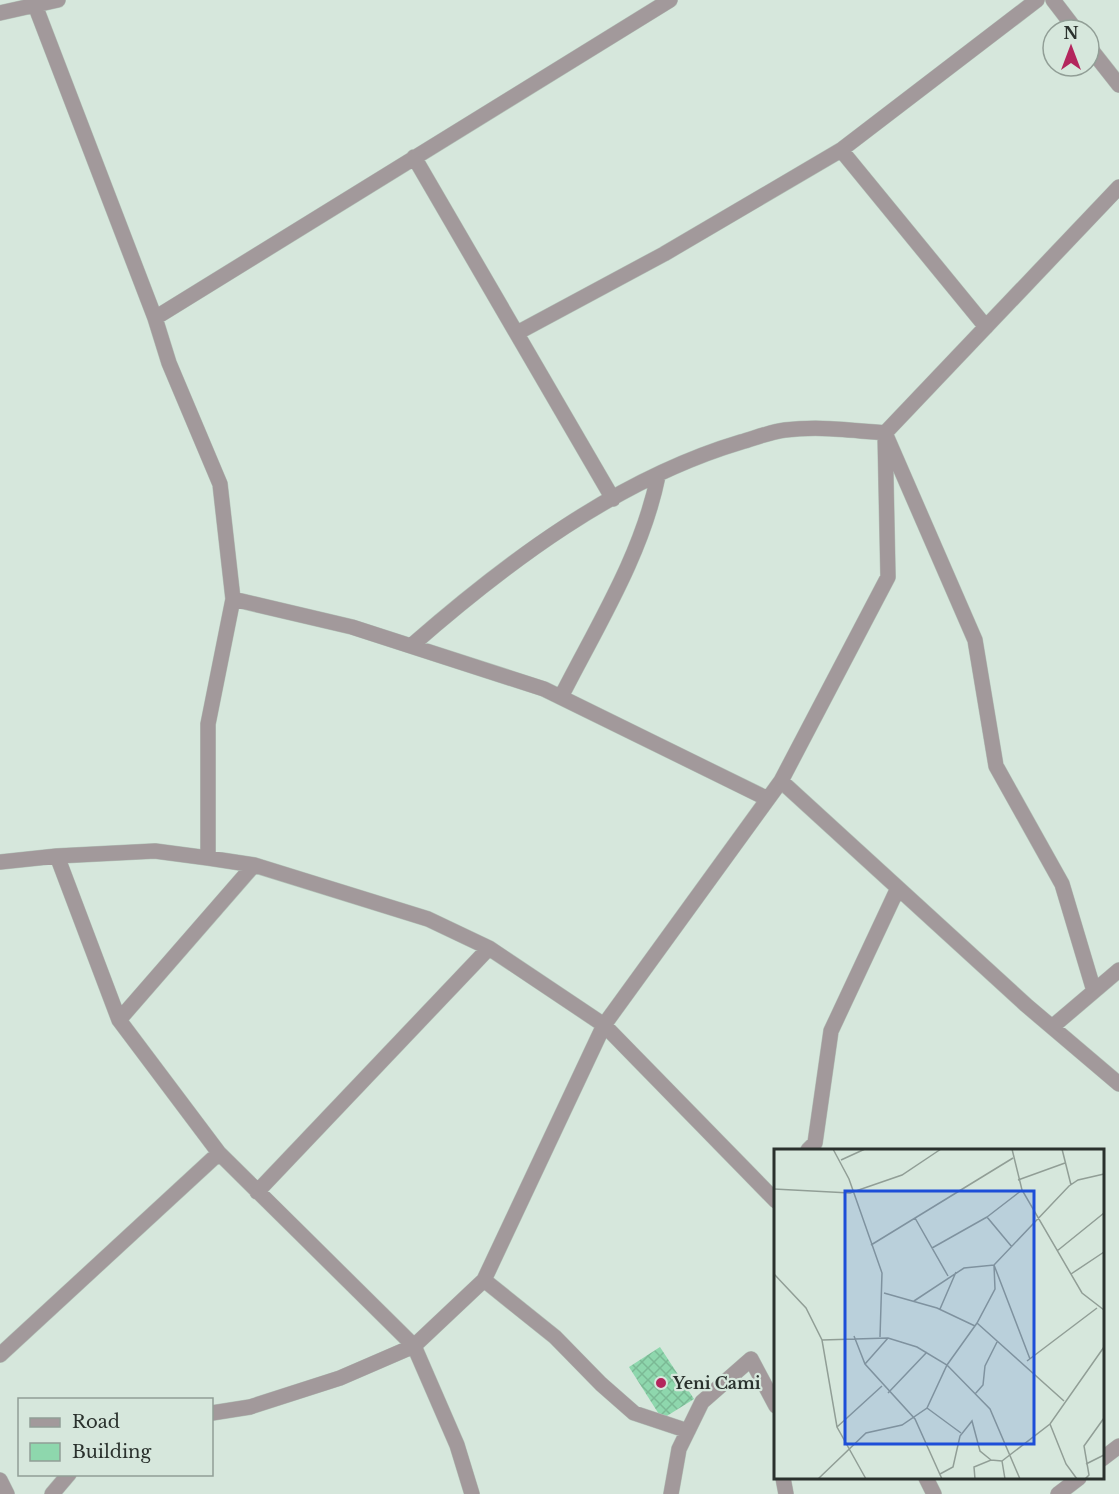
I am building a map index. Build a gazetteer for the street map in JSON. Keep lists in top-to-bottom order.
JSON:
{
  "places": ["Yeni Cami"],
  "legend": ["Road", "Building"],
  "north": "top"
}
